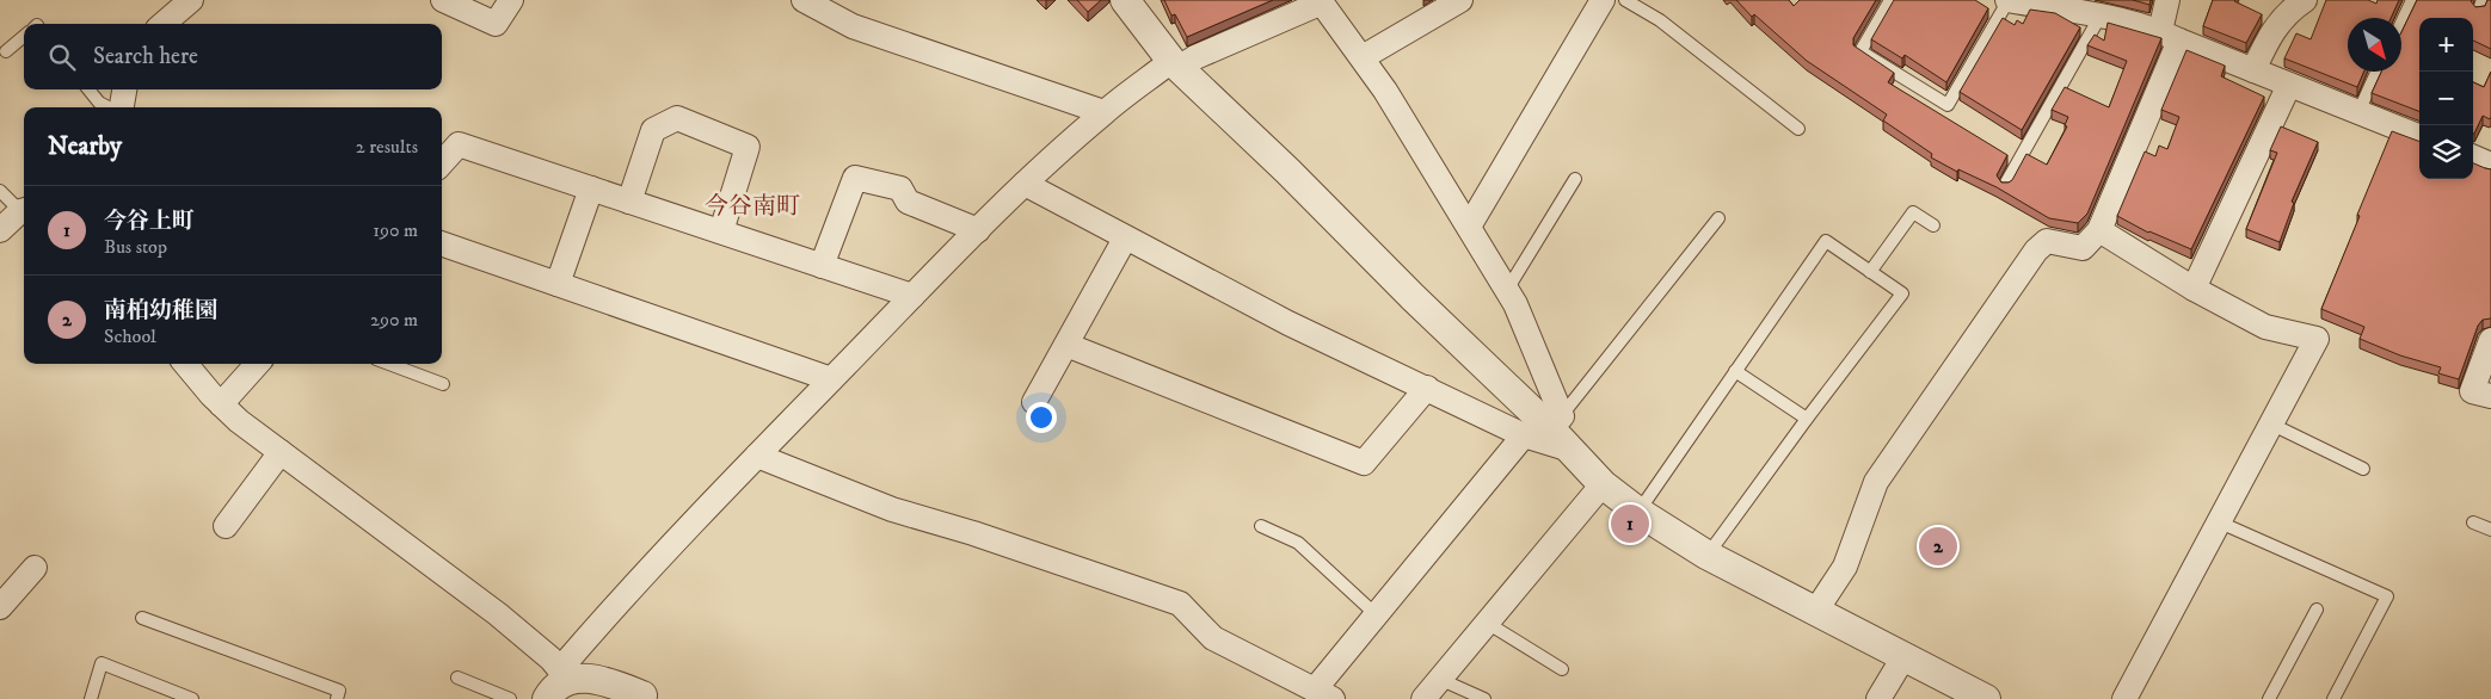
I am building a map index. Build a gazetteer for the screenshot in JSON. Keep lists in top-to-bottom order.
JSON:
{
  "districts": ["今谷南町"],
  "north": "bottom right",
  "page": {
    "map_buttons": ["+", "−"],
    "search": "Search here",
    "heading": ["Nearby", "2 results"],
    "list": [
      {
        "mark": "1",
        "name": "今谷上町",
        "note": "Bus stop",
        "value": "190 m"
      },
      {
        "mark": "2",
        "name": "南柏幼稚園",
        "note": "School",
        "value": "290 m"
      }
    ],
    "pins": ["1", "2"]
  }
}
